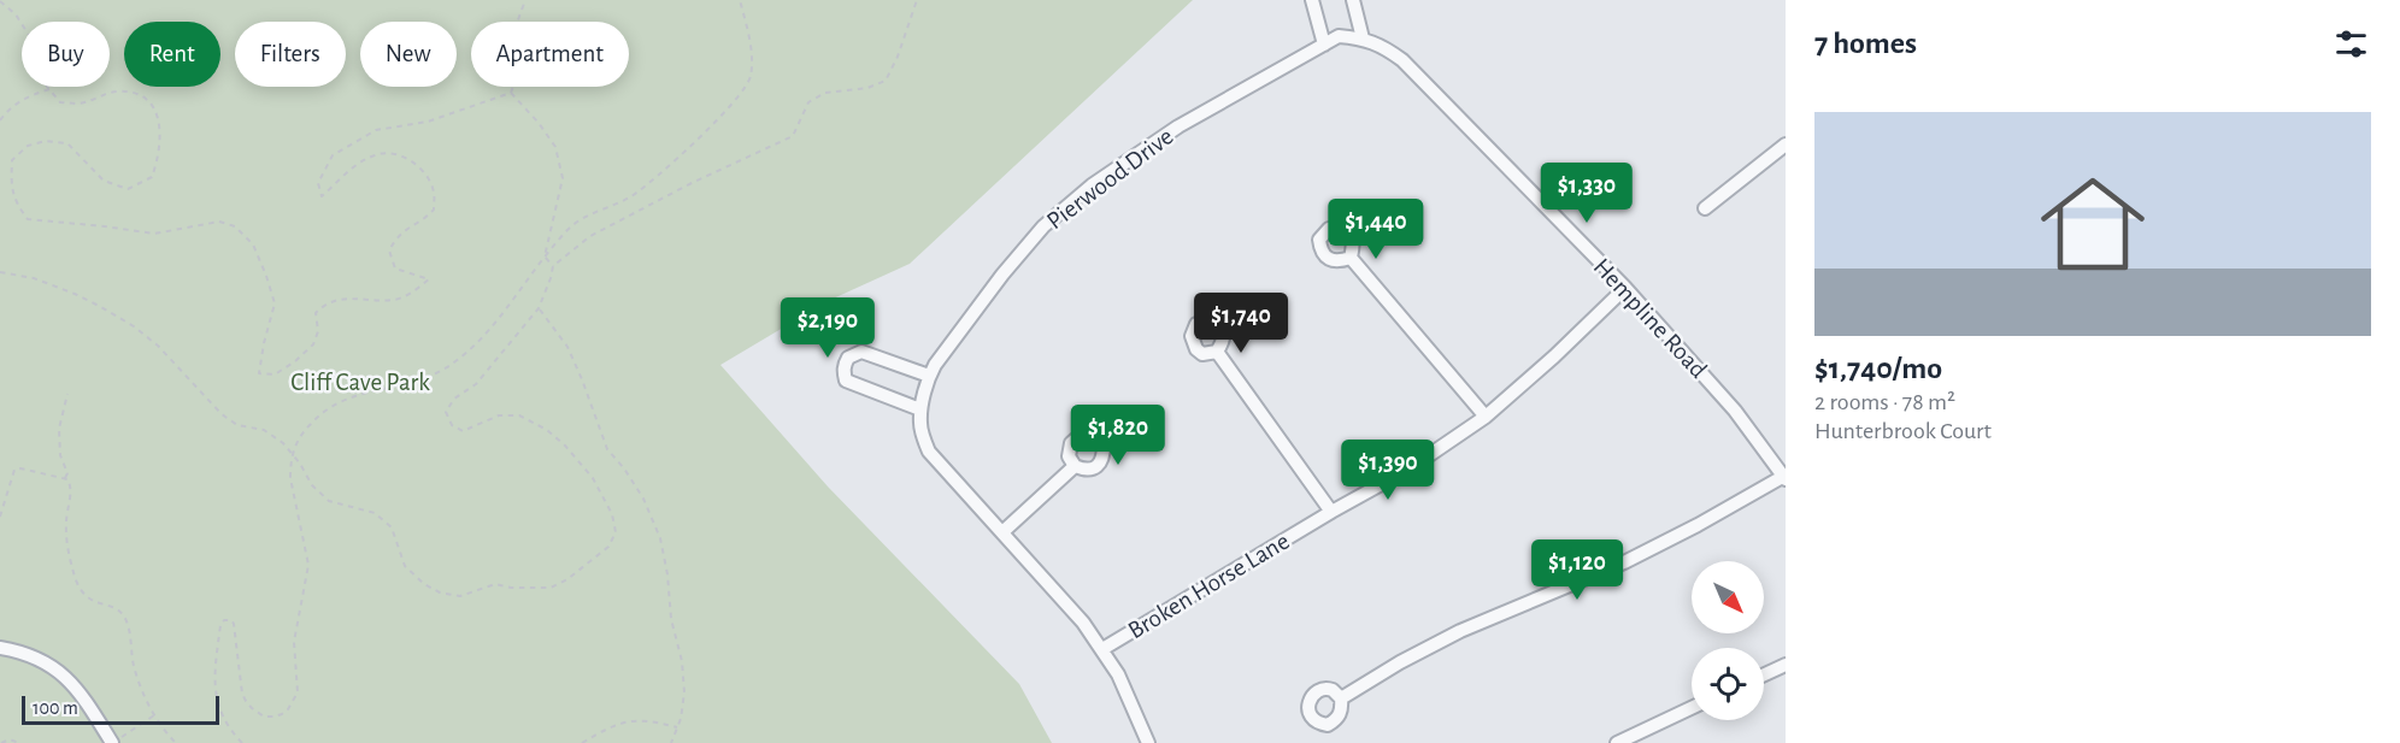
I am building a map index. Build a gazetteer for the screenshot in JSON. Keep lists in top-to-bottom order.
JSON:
{
  "streets": {
    "street": ["Pierwood Drive", "Hempline Road", "Broken Horse Lane"]
  },
  "crossings": [
    ["Pierwood Drive", "Hempline Road"],
    ["Pierwood Drive", "Broken Horse Lane"],
    ["Hempline Road", "Broken Horse Lane"]
  ],
  "parks": ["Cliff Cave Park"],
  "scale_bar": "100 m",
  "north": "bottom right",
  "page": {
    "heading": "7 homes",
    "chip": [
      "Buy",
      "Rent",
      "Filters",
      "New",
      "Apartment"
    ],
    "list": [
      {
        "name": "$1,740/mo",
        "note": "2 rooms · 78 m² · Hunterbrook Court"
      }
    ],
    "price": [
      "$1,330",
      "$1,440",
      "$1,740",
      "$2,190",
      "$1,820",
      "$1,390",
      "$1,120"
    ],
    "scale": "100 m"
  }
}
